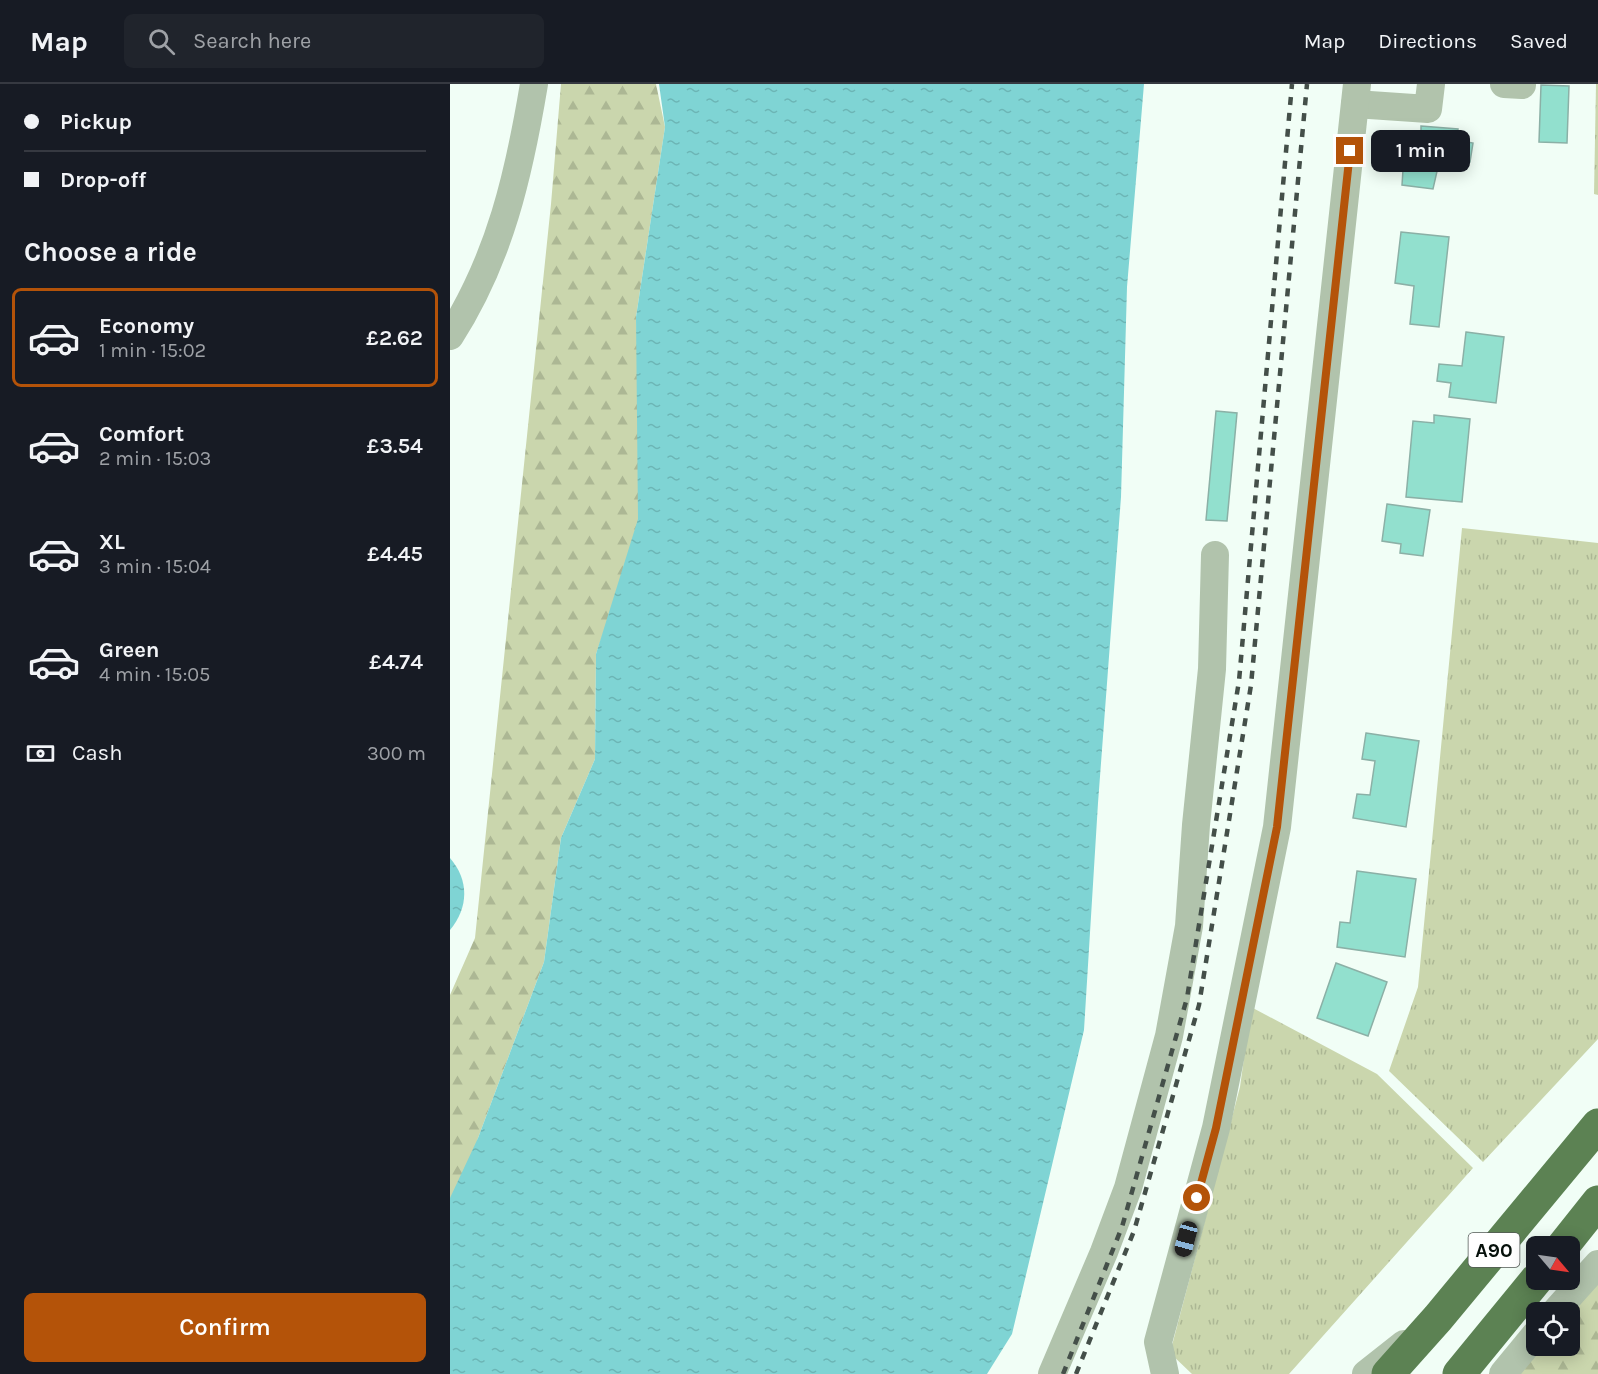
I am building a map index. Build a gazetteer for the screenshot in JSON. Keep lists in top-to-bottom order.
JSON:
{
  "streets": {
    "highway": ["A90"]
  },
  "north": "bottom right",
  "page": {
    "header": "Map",
    "search": "Search here",
    "nav": ["Map", "Directions", "Saved"],
    "banner": ["Pickup", "Drop-off"],
    "bubble": "1 min",
    "heading": "Choose a ride",
    "list": [
      {
        "name": "Economy",
        "note": "1 min · 15:02",
        "value": "£2.62"
      },
      {
        "name": "Comfort",
        "note": "2 min · 15:03",
        "value": "£3.54"
      },
      {
        "name": "XL",
        "note": "3 min · 15:04",
        "value": "£4.45"
      },
      {
        "name": "Green",
        "note": "4 min · 15:05",
        "value": "£4.74"
      }
    ],
    "pay": ["Cash", "300 m"],
    "buttons": "Confirm"
  }
}
